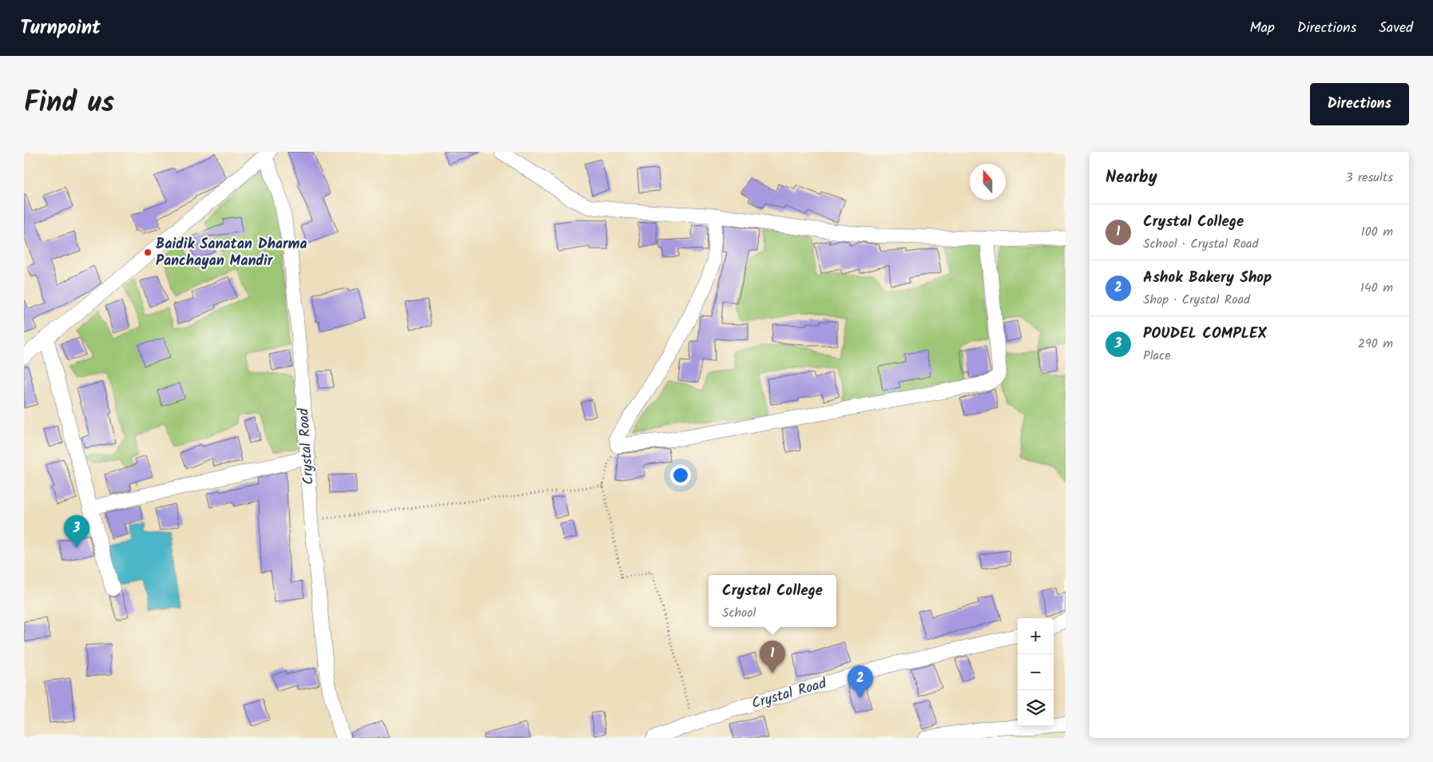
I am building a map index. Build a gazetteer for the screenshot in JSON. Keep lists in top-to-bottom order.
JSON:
{
  "streets": {
    "street": ["Crystal Road"]
  },
  "places": ["Baidik Sanatan Dharma Panchayan Mandir"],
  "north": "top",
  "page": {
    "header": "Turnpoint",
    "nav": ["Map", "Directions", "Saved"],
    "title": "Find us",
    "buttons": "Directions",
    "heading": ["Nearby", "3 results"],
    "list": [
      {
        "mark": "1",
        "name": "Crystal College",
        "note": "School · Crystal Road",
        "value": "100 m"
      },
      {
        "mark": "2",
        "name": "Ashok Bakery Shop",
        "note": "Shop · Crystal Road",
        "value": "140 m"
      },
      {
        "mark": "3",
        "name": "POUDEL COMPLEX",
        "note": "Place",
        "value": "290 m"
      }
    ],
    "pins": ["3", "1", "2"],
    "popup": ["Crystal College", "School"],
    "map_buttons": ["+", "−"]
  }
}
